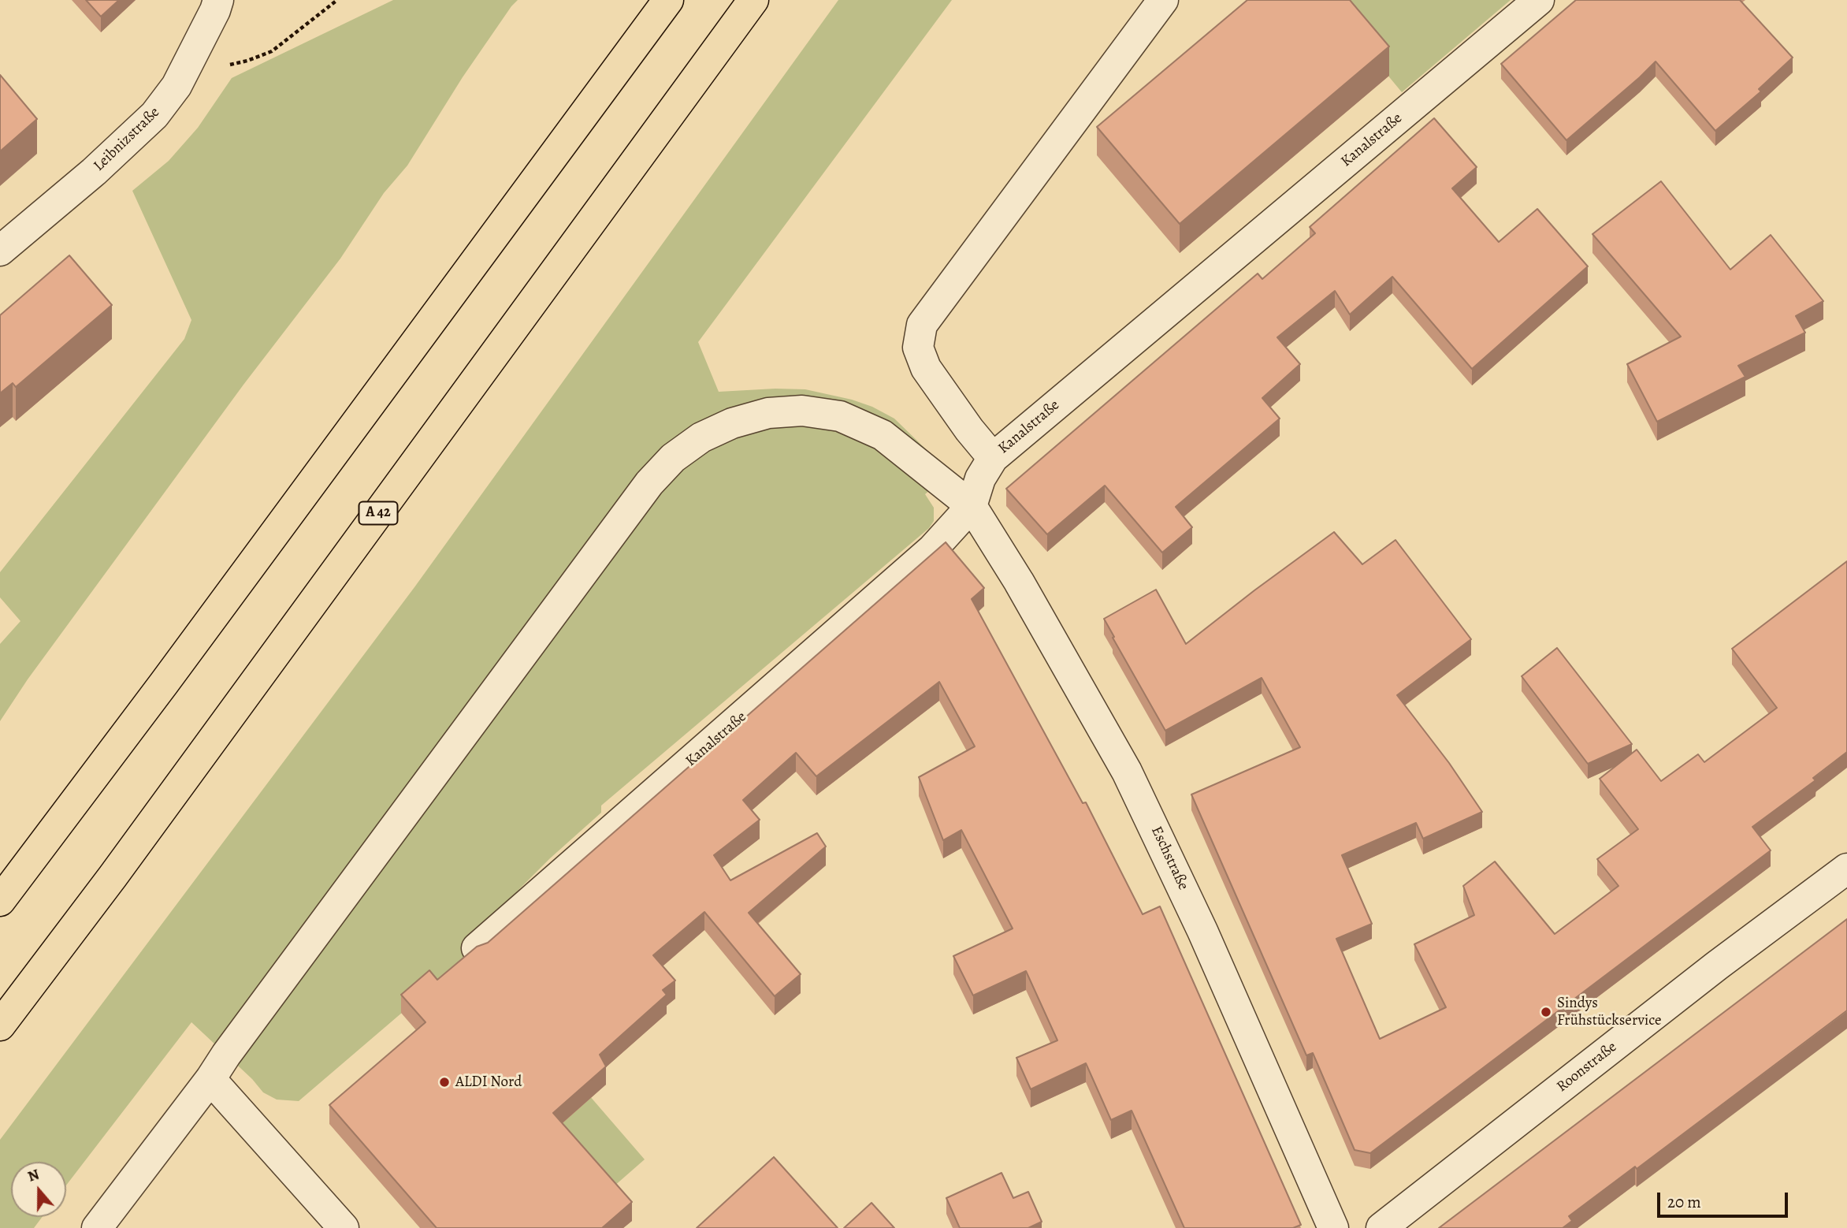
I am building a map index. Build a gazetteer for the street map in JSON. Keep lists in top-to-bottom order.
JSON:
{
  "streets": {
    "highway": ["A 42"],
    "street": [
      "Leibnizstraße",
      "Kanalstraße",
      "Eschstraße",
      "Roonstraße"
    ]
  },
  "crossings": [
    ["Kanalstraße", "Eschstraße"]
  ],
  "places": ["Sindys Frühstückservice", "ALDI Nord"],
  "scale_bar": "20 m",
  "north": "top"
}
